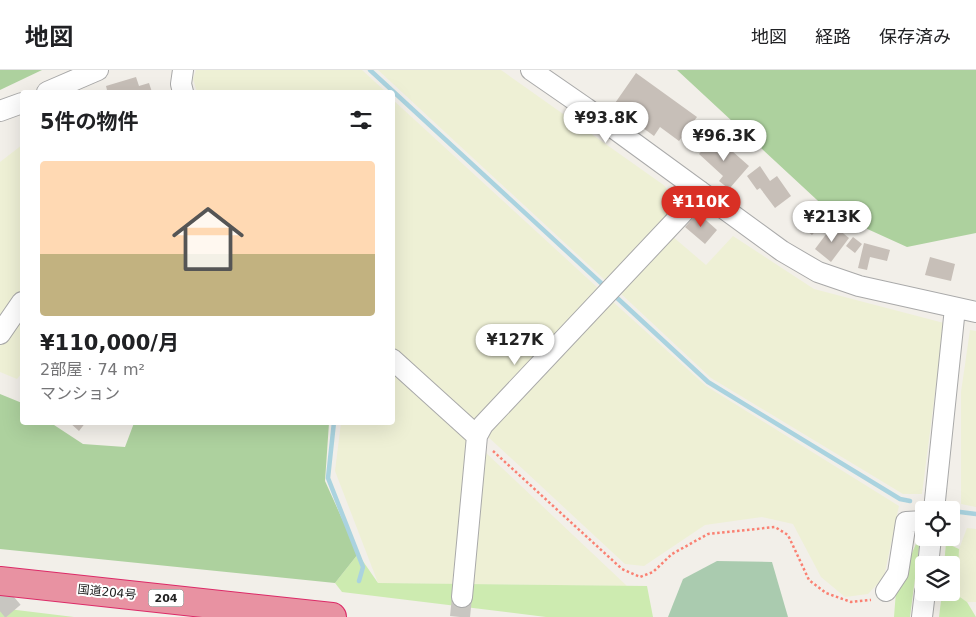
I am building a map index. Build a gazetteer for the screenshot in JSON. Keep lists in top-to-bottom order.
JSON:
{
  "streets": {
    "highway": ["国道204号", "204"]
  },
  "page": {
    "header": "地図",
    "nav": ["地図", "経路", "保存済み"],
    "heading": "5件の物件",
    "price": [
      "¥93.8K",
      "¥96.3K",
      "¥110K",
      "¥213K",
      "¥127K"
    ],
    "list": [
      {
        "name": "¥110,000/月",
        "note": "2部屋 · 74 m² · マンション"
      }
    ]
  }
}
